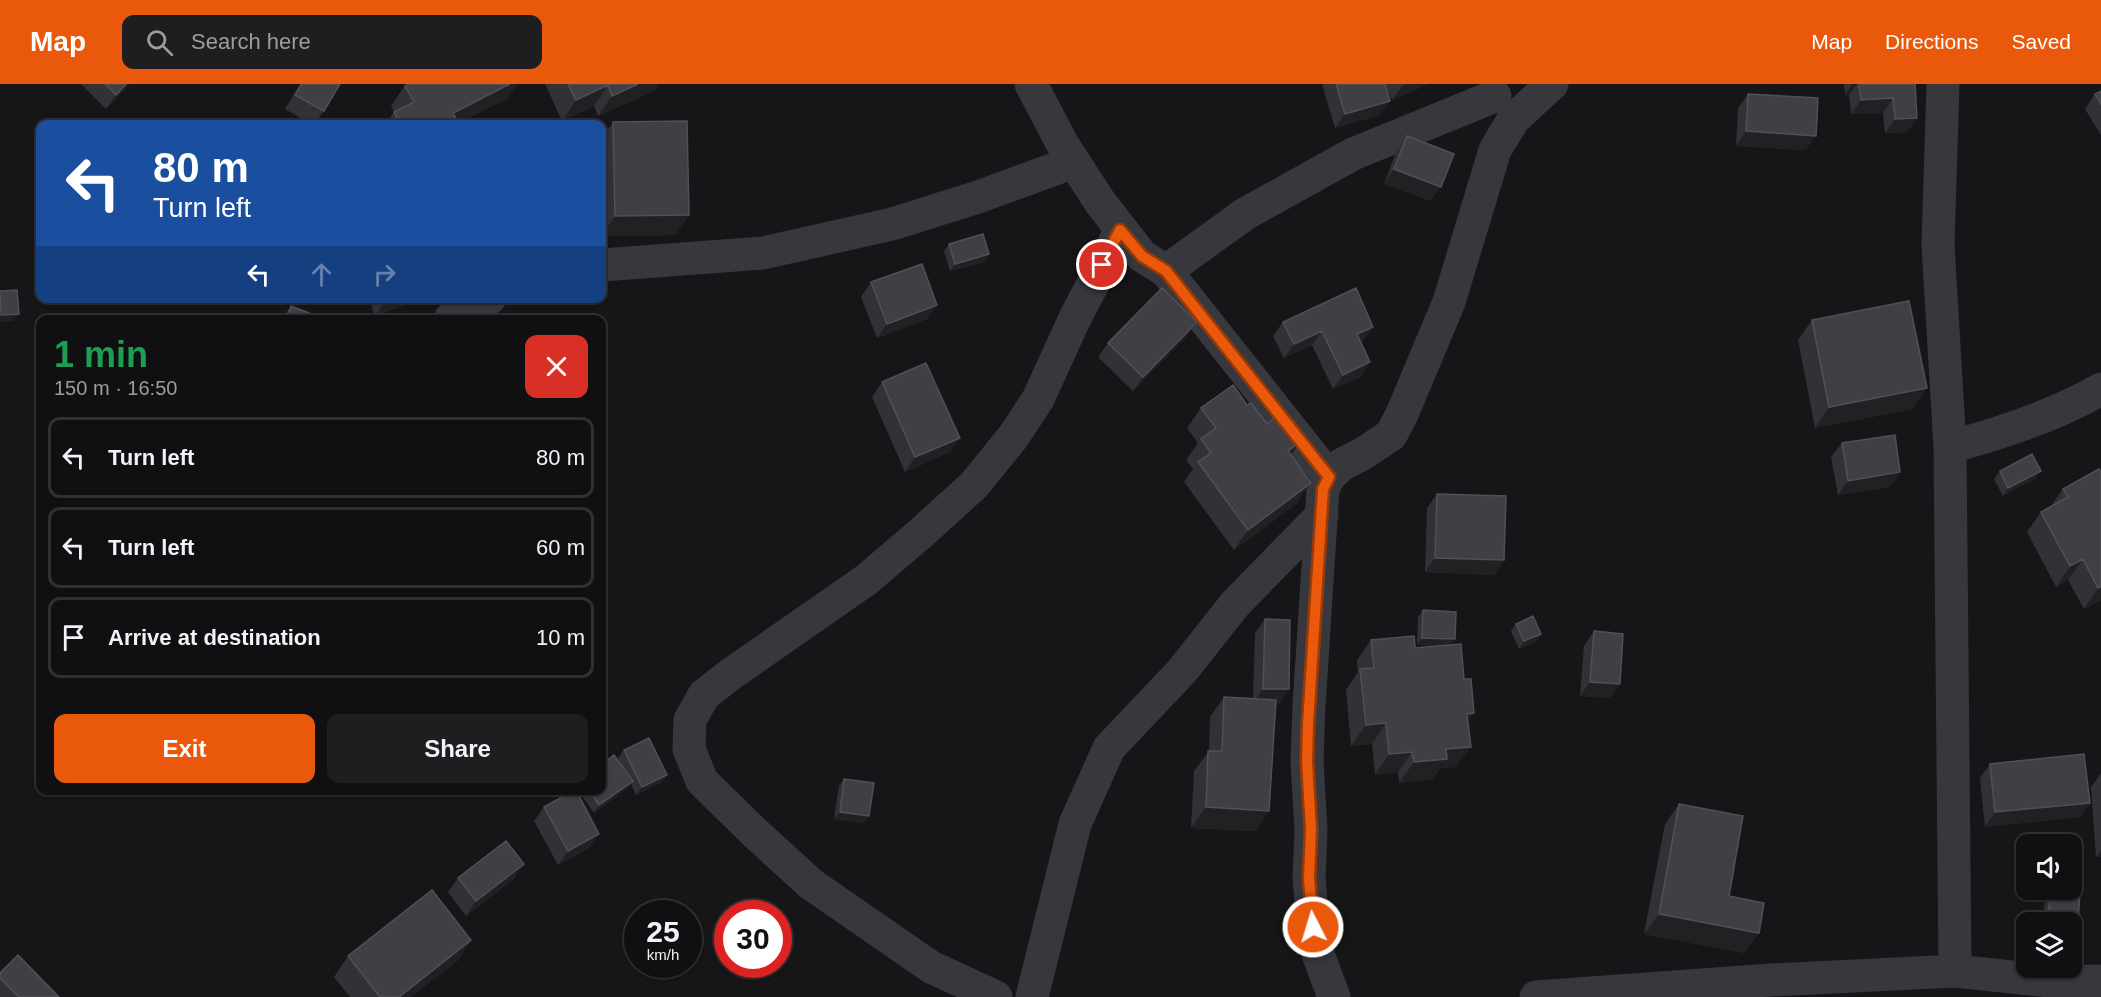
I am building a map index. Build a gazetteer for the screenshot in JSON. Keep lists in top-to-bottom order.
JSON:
{
  "page": {
    "header": "Map",
    "search": "Search here",
    "nav": ["Map", "Directions", "Saved"],
    "turn": ["80 m", "Turn left"],
    "heading": ["1 min", "150 m · 16:50"],
    "list": [
      {
        "name": "Turn left",
        "value": "80 m"
      },
      {
        "name": "Turn left",
        "value": "60 m"
      },
      {
        "name": "Arrive at destination",
        "value": "10 m"
      }
    ],
    "buttons": ["Exit", "Share"],
    "speed": "25 km/h",
    "limit": "30"
  }
}
